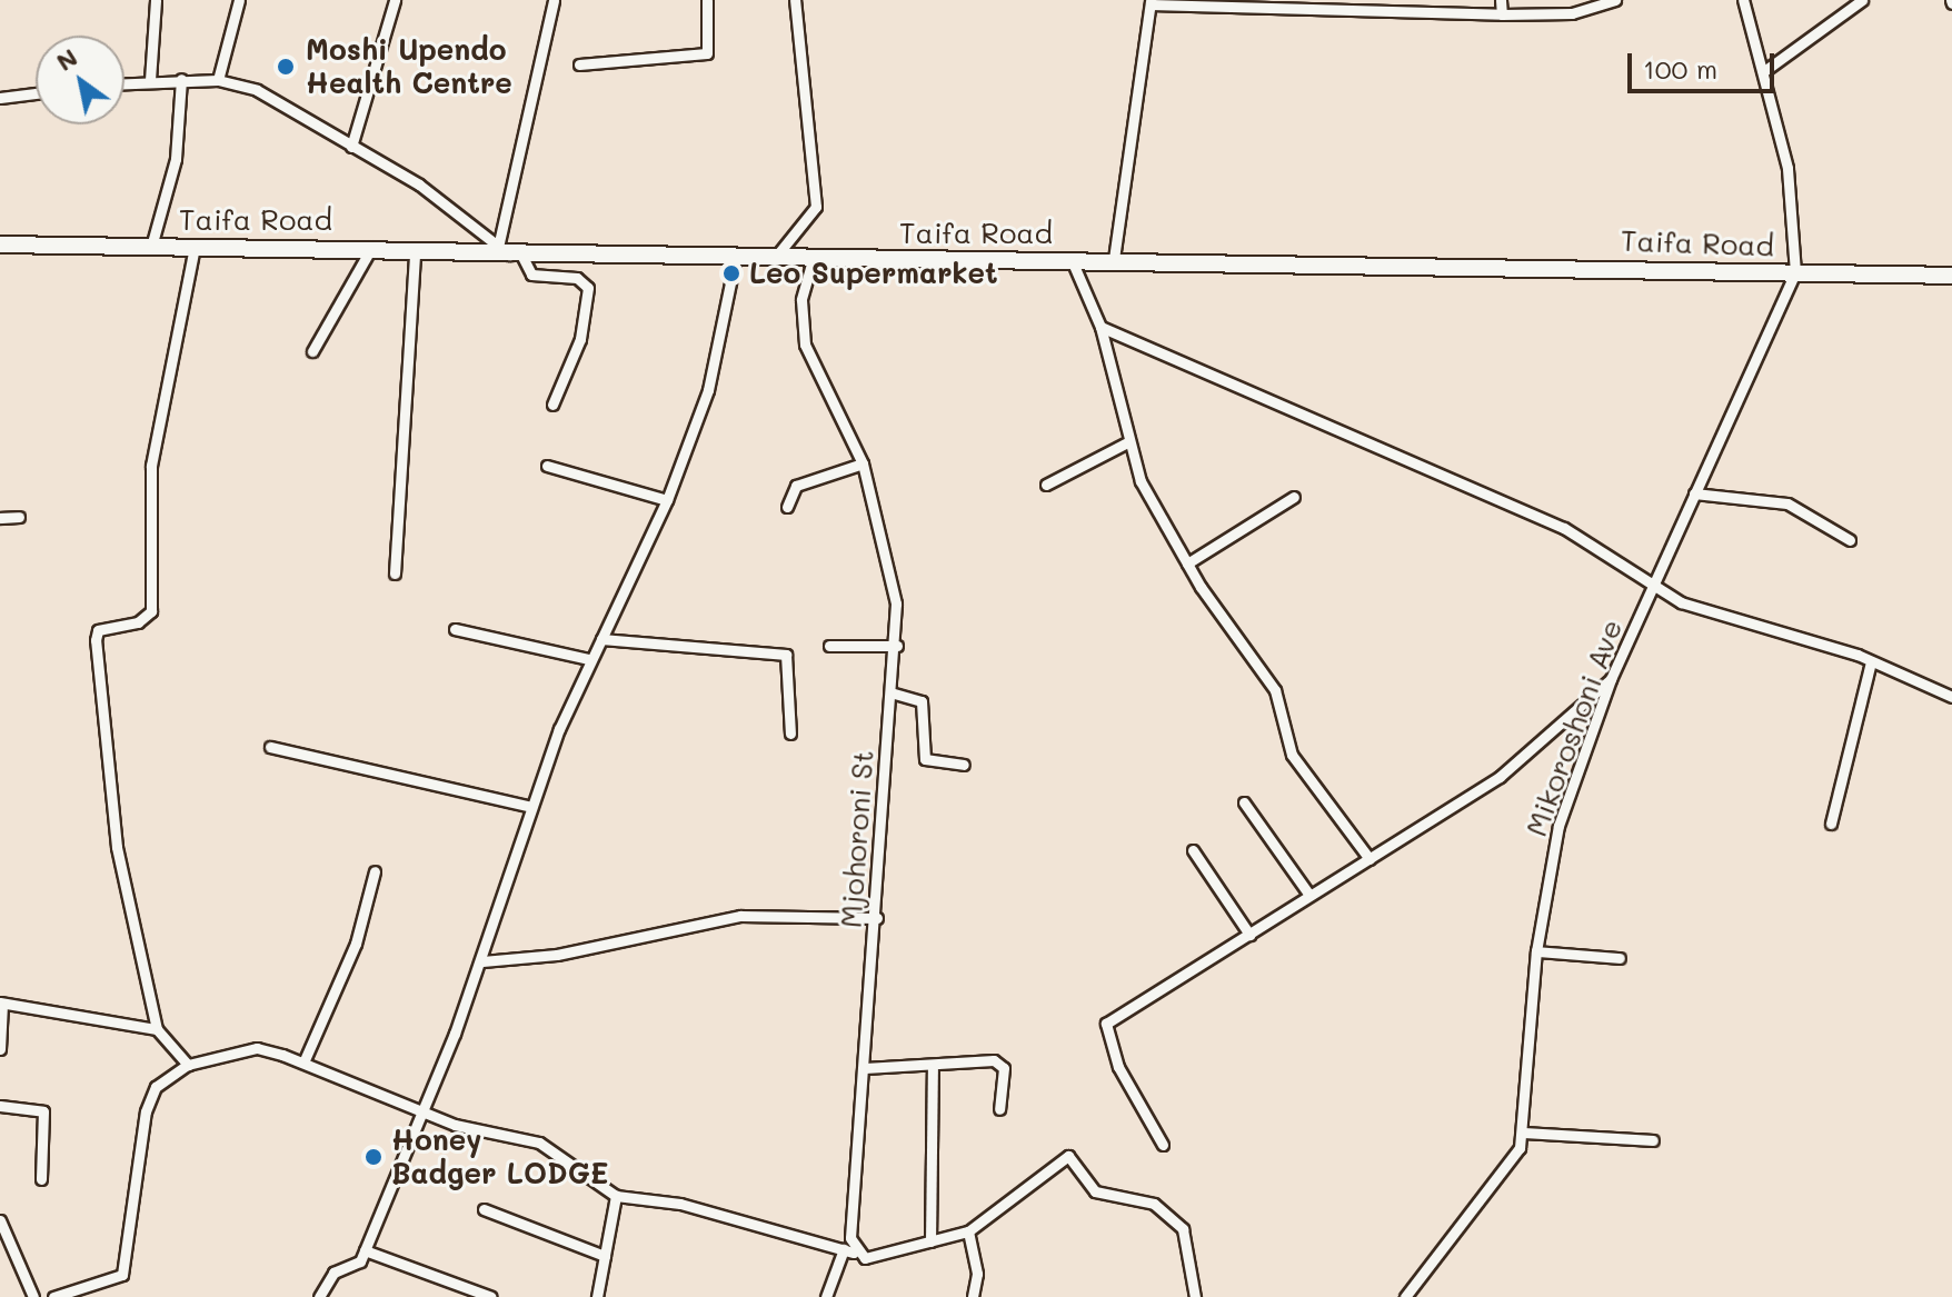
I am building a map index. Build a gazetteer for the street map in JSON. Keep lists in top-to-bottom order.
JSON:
{
  "streets": {
    "highway": ["Taifa Road"],
    "street": ["Mikoroshoni Ave", "Mjohoroni St"]
  },
  "crossings": [
    ["Taifa Road", "Mikoroshoni Ave"],
    ["Taifa Road", "Mjohoroni St"]
  ],
  "places": ["Moshi Upendo Health Centre", "Leo Supermarket", "Honey Badger LODGE"],
  "scale_bar": "100 m",
  "north": "top left"
}
